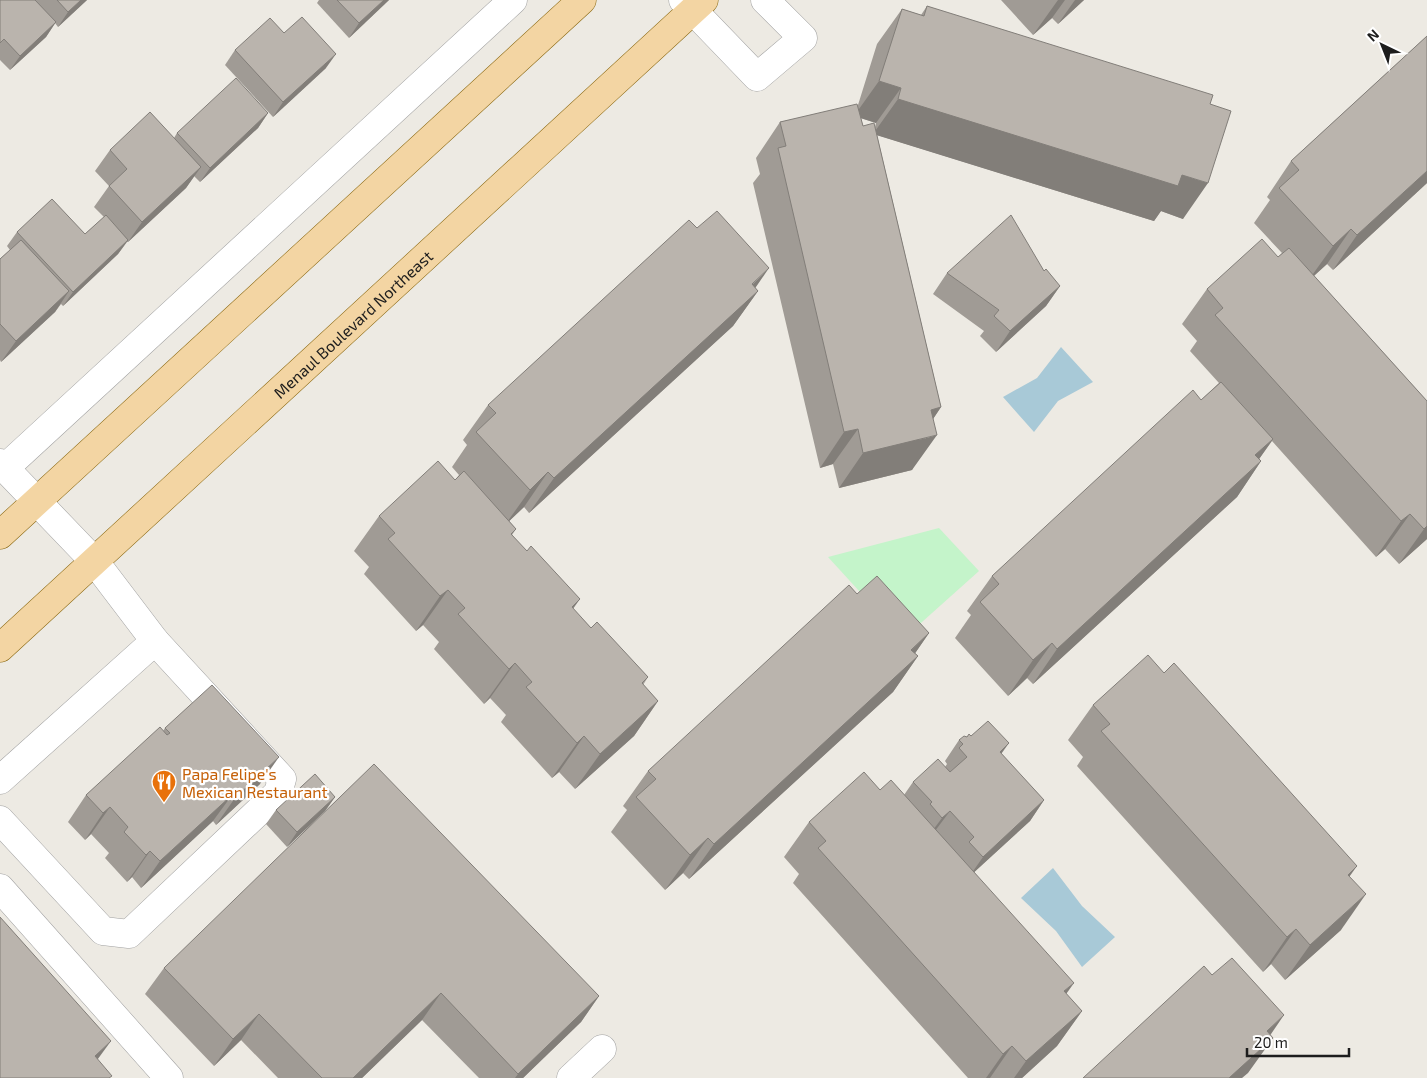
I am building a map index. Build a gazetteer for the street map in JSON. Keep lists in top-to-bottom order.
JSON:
{
  "streets": {
    "main road": ["Menaul Boulevard Northeast"]
  },
  "places": {
    "restaurant": ["Papa Felipe's Mexican Restaurant"]
  },
  "scale_bar": "20 m",
  "north": "top left"
}
